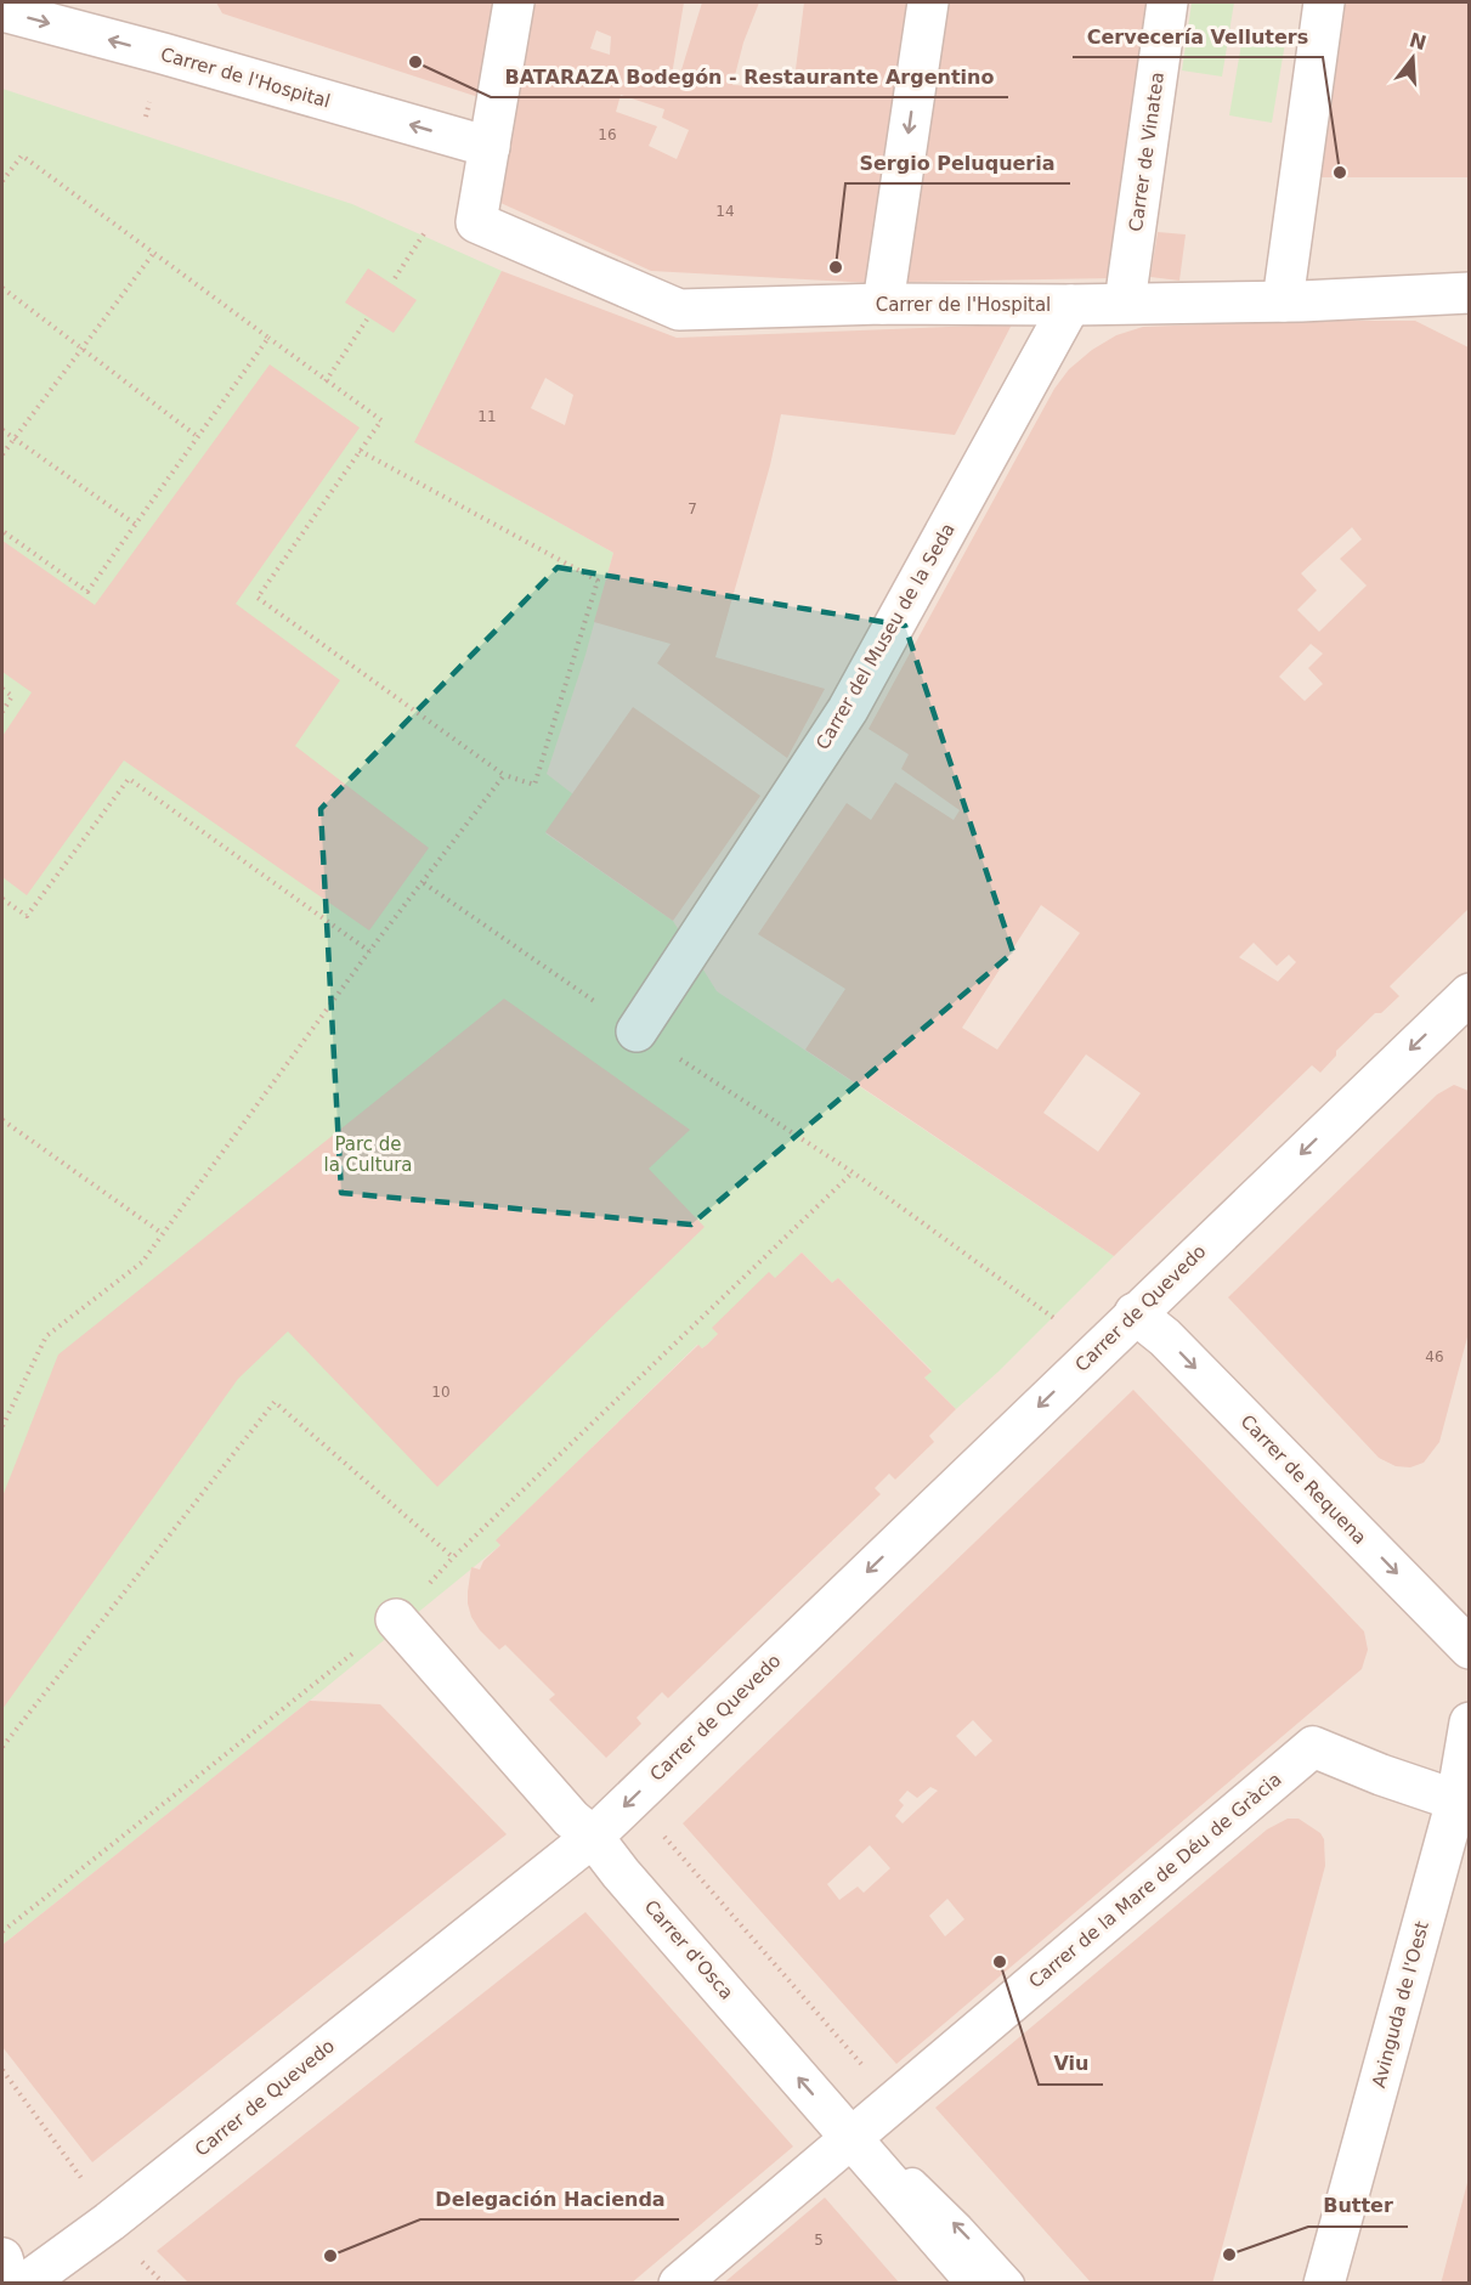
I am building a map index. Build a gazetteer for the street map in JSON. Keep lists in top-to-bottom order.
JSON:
{
  "streets": {
    "street": [
      "Carrer de l'Hospital",
      "Carrer de Vinatea",
      "Carrer del Museu de la Seda",
      "Carrer de Quevedo",
      "Carrer de Requena",
      "Carrer de la Mare de Déu de Gràcia",
      "Carrer d'Osca",
      "Avinguda de l'Oest"
    ]
  },
  "crossings": [
    ["Carrer de l'Hospital", "Carrer de Vinatea"],
    ["Carrer de l'Hospital", "Carrer del Museu de la Seda"],
    ["Carrer de Quevedo", "Carrer de Requena"],
    ["Carrer de Quevedo", "Carrer d'Osca"],
    ["Carrer de la Mare de Déu de Gràcia", "Carrer d'Osca"],
    ["Carrer de la Mare de Déu de Gràcia", "Avinguda de l'Oest"]
  ],
  "one_way": ["Carrer de Quevedo", "Carrer de Requena", "Carrer d'Osca"],
  "parks": ["Parc de la Cultura"],
  "places": [
    "BATARAZA Bodegón - Restaurante Argentino",
    "Cervecería Velluters",
    "Sergio Peluqueria",
    "Viu",
    "Butter",
    "Delegación Hacienda"
  ],
  "house_numbers": [
    "16",
    "14",
    "11",
    "7",
    "46",
    "10",
    "5"
  ],
  "north": "top"
}
